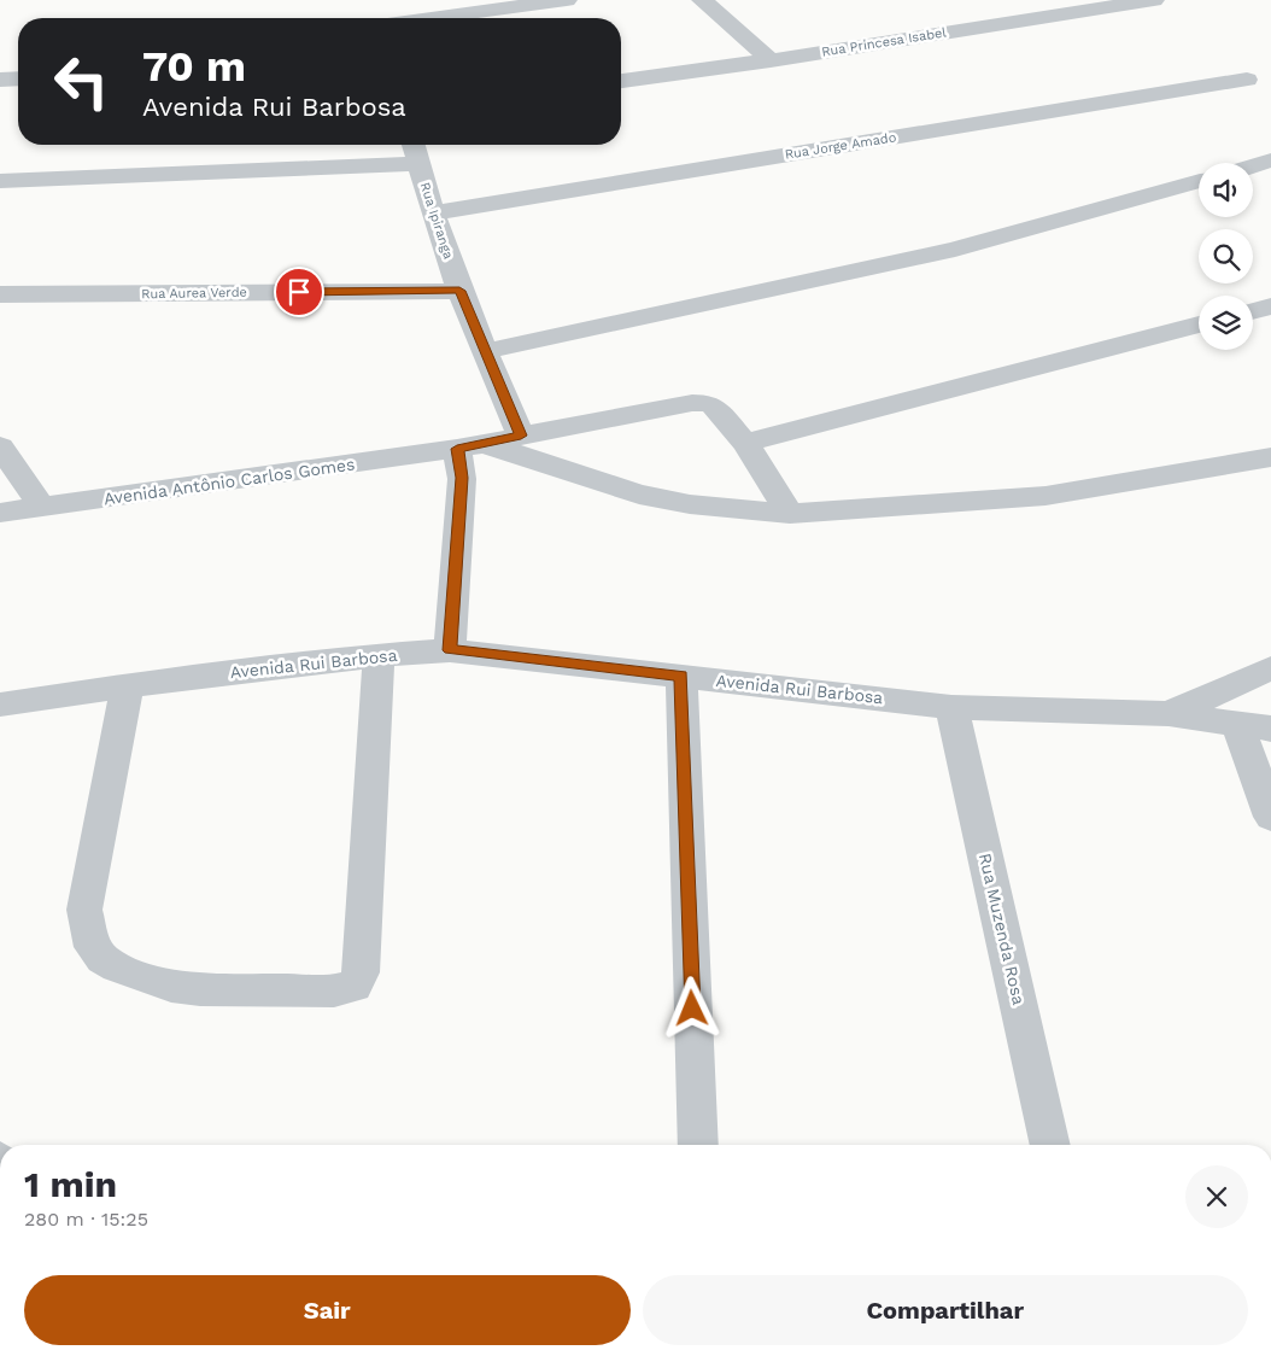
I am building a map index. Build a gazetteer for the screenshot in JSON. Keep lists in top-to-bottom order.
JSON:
{
  "streets": {
    "street": [
      "Rua Princesa Isabel",
      "Rua Jorge Amado",
      "Rua Ipiranga",
      "Rua Aurea Verde",
      "Avenida Antônio Carlos Gomes",
      "Avenida Rui Barbosa",
      "Rua Muzenda Rosa"
    ]
  },
  "crossings": [
    ["Rua Jorge Amado", "Rua Ipiranga"],
    ["Rua Ipiranga", "Rua Aurea Verde"],
    ["Rua Ipiranga", "Avenida Antônio Carlos Gomes"],
    ["Avenida Rui Barbosa", "Rua Muzenda Rosa"]
  ],
  "page": {
    "turn": ["70 m", "Avenida Rui Barbosa"],
    "heading": ["1 min", "280 m · 15:25"],
    "buttons": ["Sair", "Compartilhar"]
  }
}
